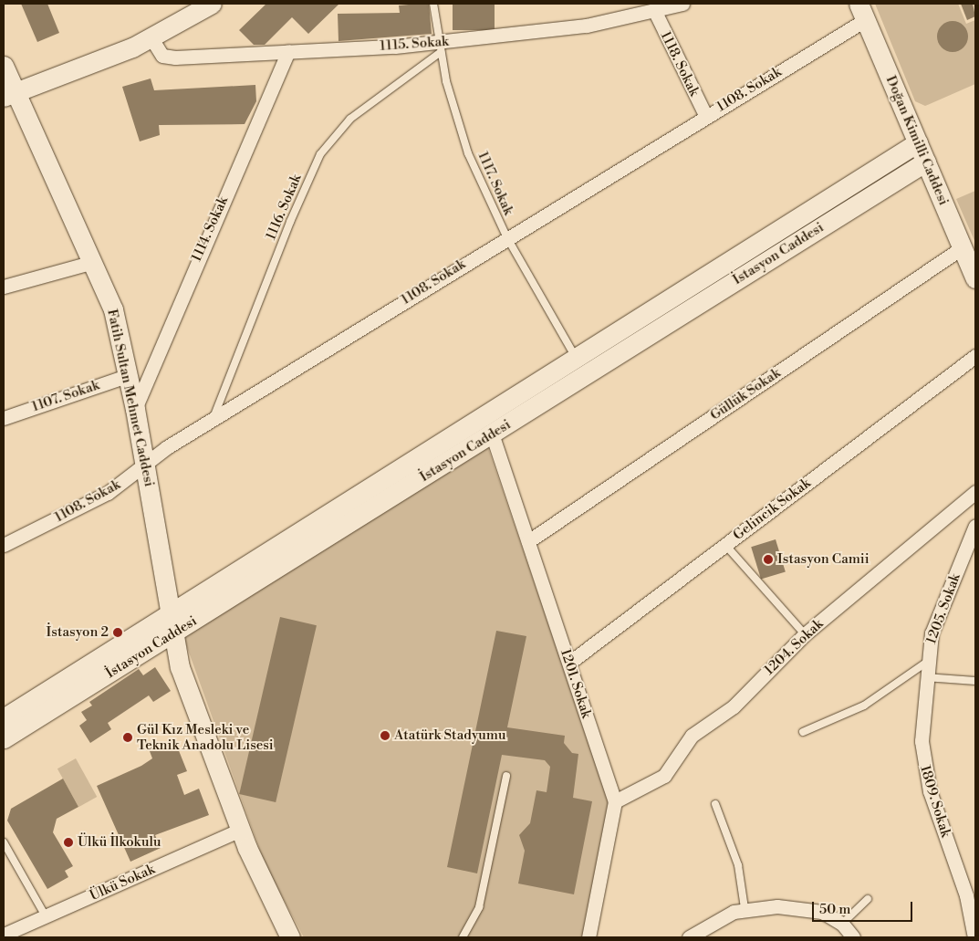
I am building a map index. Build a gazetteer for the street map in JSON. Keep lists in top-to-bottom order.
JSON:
{
  "streets": {
    "main road": ["Doğan Kimilli Caddesi", "İstasyon Caddesi", "Fatih Sultan Mehmet Caddesi"],
    "street": [
      "1115. Sokak",
      "1118. Sokak",
      "1108. Sokak",
      "1114. Sokak",
      "Güllük Sokak",
      "1107. Sokak",
      "Gelincik Sokak",
      "1205. Sokak",
      "1204. Sokak",
      "1201. Sokak",
      "1809. Sokak",
      "Ülkü Sokak"
    ],
    "lane": ["1117. Sokak", "1116. Sokak"]
  },
  "crossings": [
    ["1115. Sokak", "1118. Sokak"],
    ["1115. Sokak", "1117. Sokak"],
    ["1115. Sokak", "1116. Sokak"],
    ["1115. Sokak", "1114. Sokak"],
    ["1118. Sokak", "1108. Sokak"],
    ["1108. Sokak", "Doğan Kimilli Caddesi"],
    ["1108. Sokak", "1117. Sokak"],
    ["1108. Sokak", "1116. Sokak"],
    ["1108. Sokak", "Fatih Sultan Mehmet Caddesi"],
    ["Doğan Kimilli Caddesi", "İstasyon Caddesi"],
    ["Doğan Kimilli Caddesi", "Güllük Sokak"],
    ["1117. Sokak", "1116. Sokak"],
    ["1117. Sokak", "İstasyon Caddesi"],
    ["1114. Sokak", "Fatih Sultan Mehmet Caddesi"],
    ["İstasyon Caddesi", "Fatih Sultan Mehmet Caddesi"],
    ["İstasyon Caddesi", "1201. Sokak"],
    ["Güllük Sokak", "1201. Sokak"],
    ["1107. Sokak", "Fatih Sultan Mehmet Caddesi"],
    ["Fatih Sultan Mehmet Caddesi", "Ülkü Sokak"],
    ["Gelincik Sokak", "1201. Sokak"],
    ["1205. Sokak", "1809. Sokak"],
    ["1204. Sokak", "1201. Sokak"]
  ],
  "places": [
    "Istasyon Camii",
    "İstasyon 2",
    "Atatürk Stadyumu",
    "Gül Kız Mesleki ve Teknik Anadolu Lisesi",
    "Ülkü İlkokulu"
  ],
  "scale_bar": "50 m"
}
